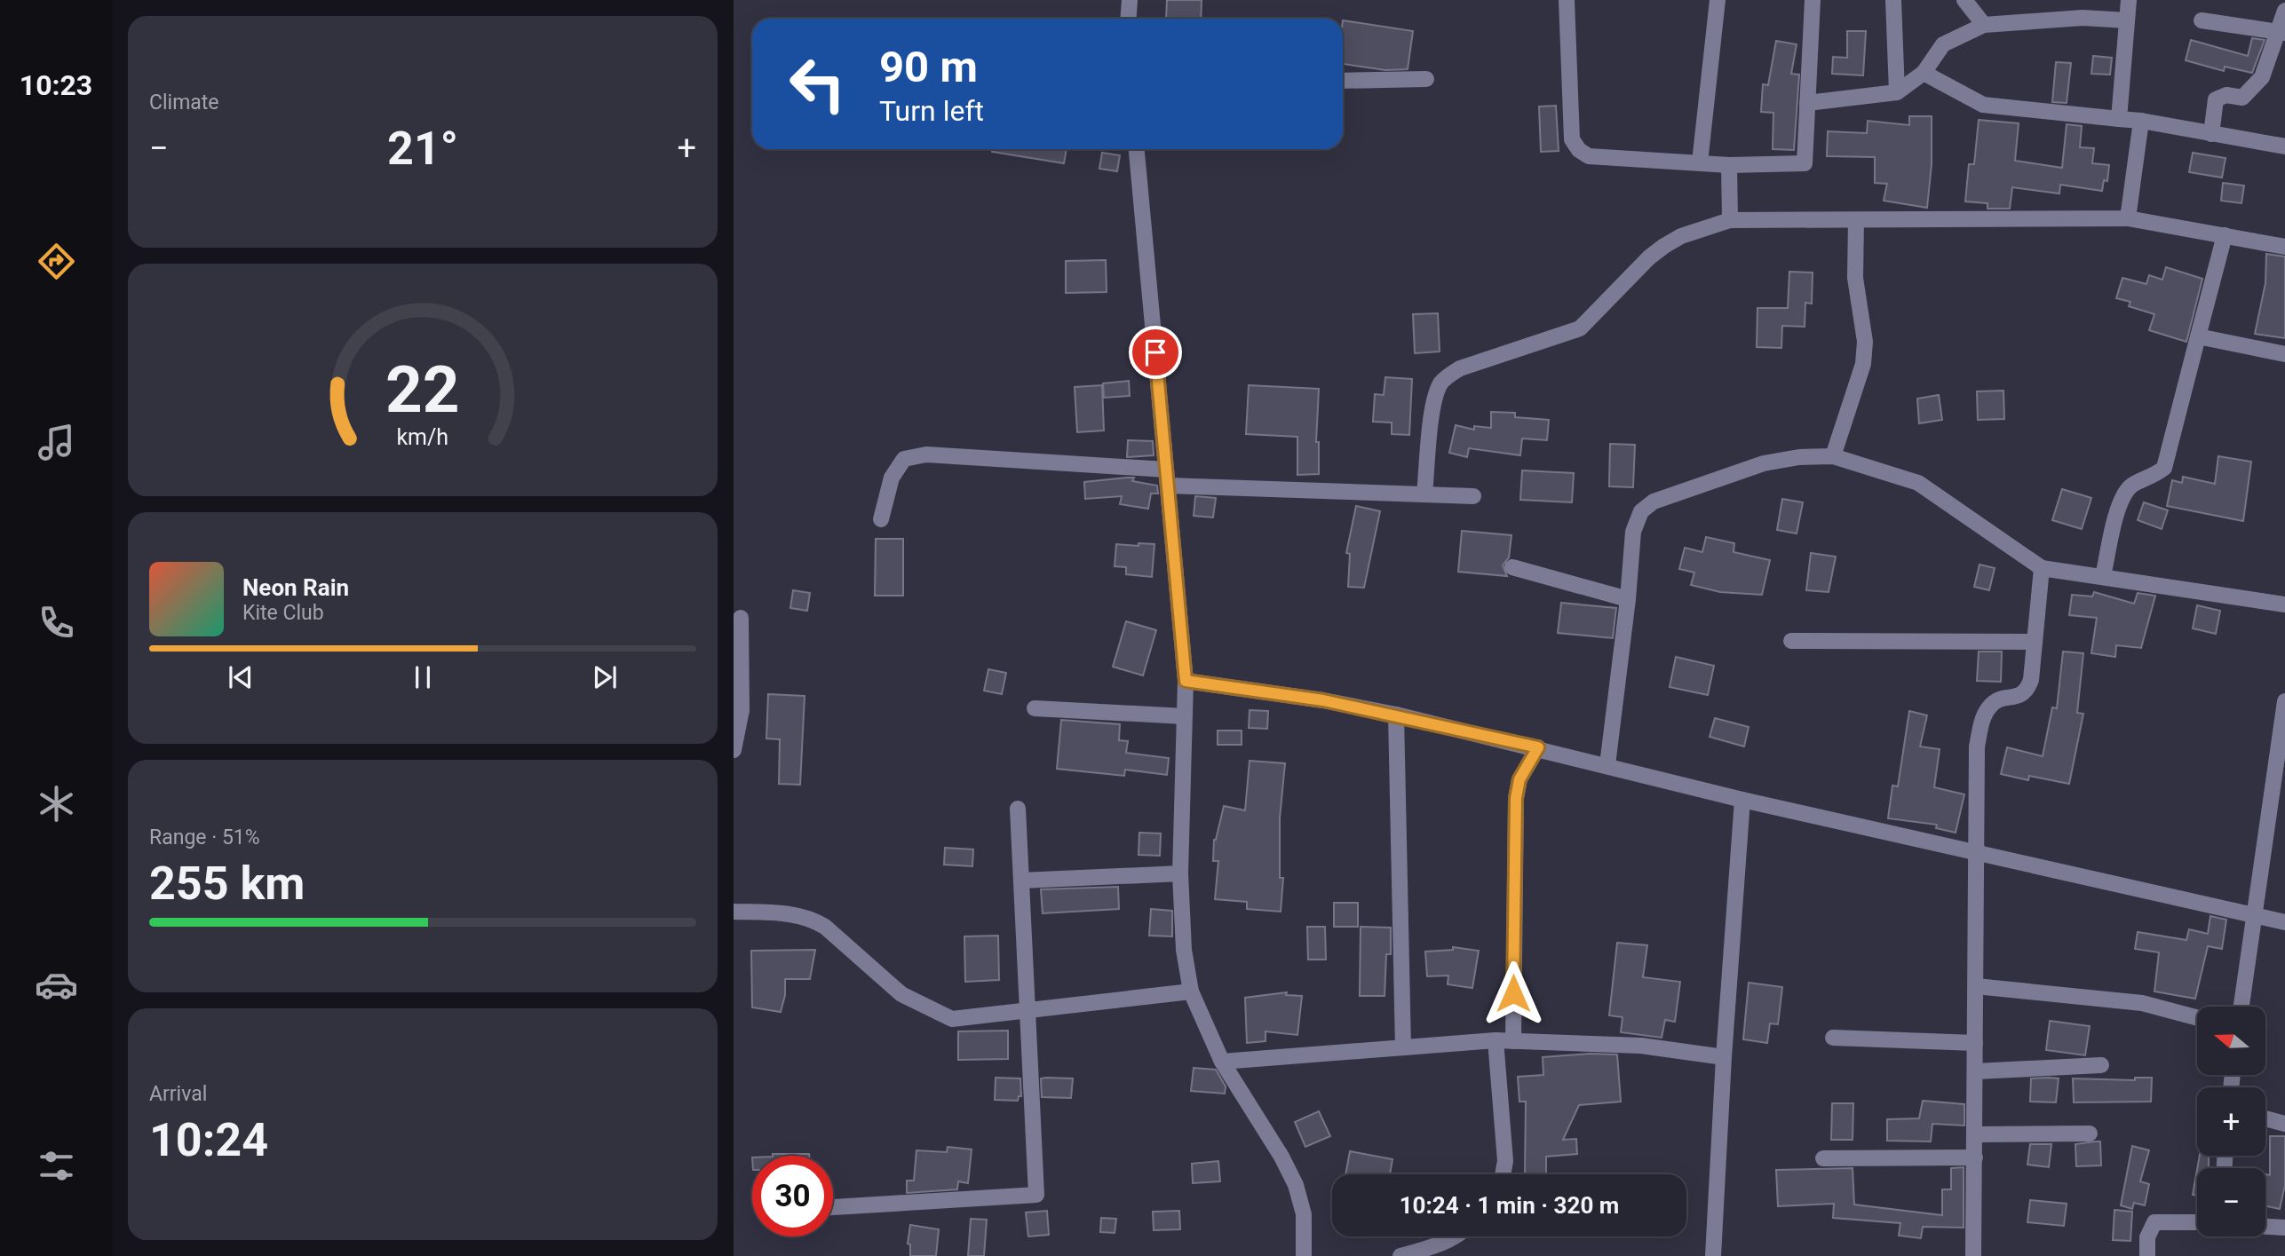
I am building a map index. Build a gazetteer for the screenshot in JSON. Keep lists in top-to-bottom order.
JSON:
{
  "north": "left",
  "page": {
    "tabs": "10:23",
    "tile": [
      "Climate",
      ["Range · 51%", "255 km"],
      ["Arrival", "10:24"]
    ],
    "turn": ["90 m", "Turn left"],
    "heat": ["−", "21°", "+"],
    "song": ["Neon Rain", "Kite Club"],
    "map_buttons": ["+", "−"],
    "limit": "30",
    "trip": "10:24 · 1 min · 320 m",
    "gauge": ["22", "km/h"]
  }
}
